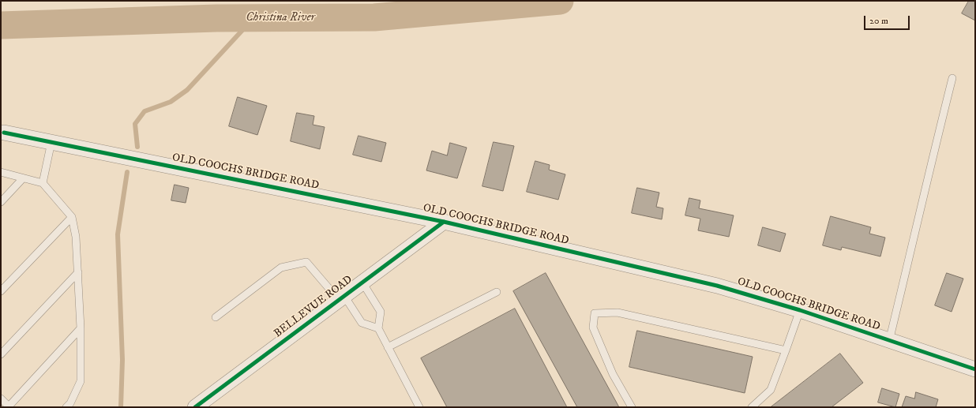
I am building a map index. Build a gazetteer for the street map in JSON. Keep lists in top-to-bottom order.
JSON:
{
  "streets": {
    "street": ["OLD COOCHS BRIDGE ROAD", "BELLEVUE ROAD"]
  },
  "crossings": [
    ["OLD COOCHS BRIDGE ROAD", "BELLEVUE ROAD"]
  ],
  "water": ["Christina River"],
  "scale_bar": "20 m"
}
